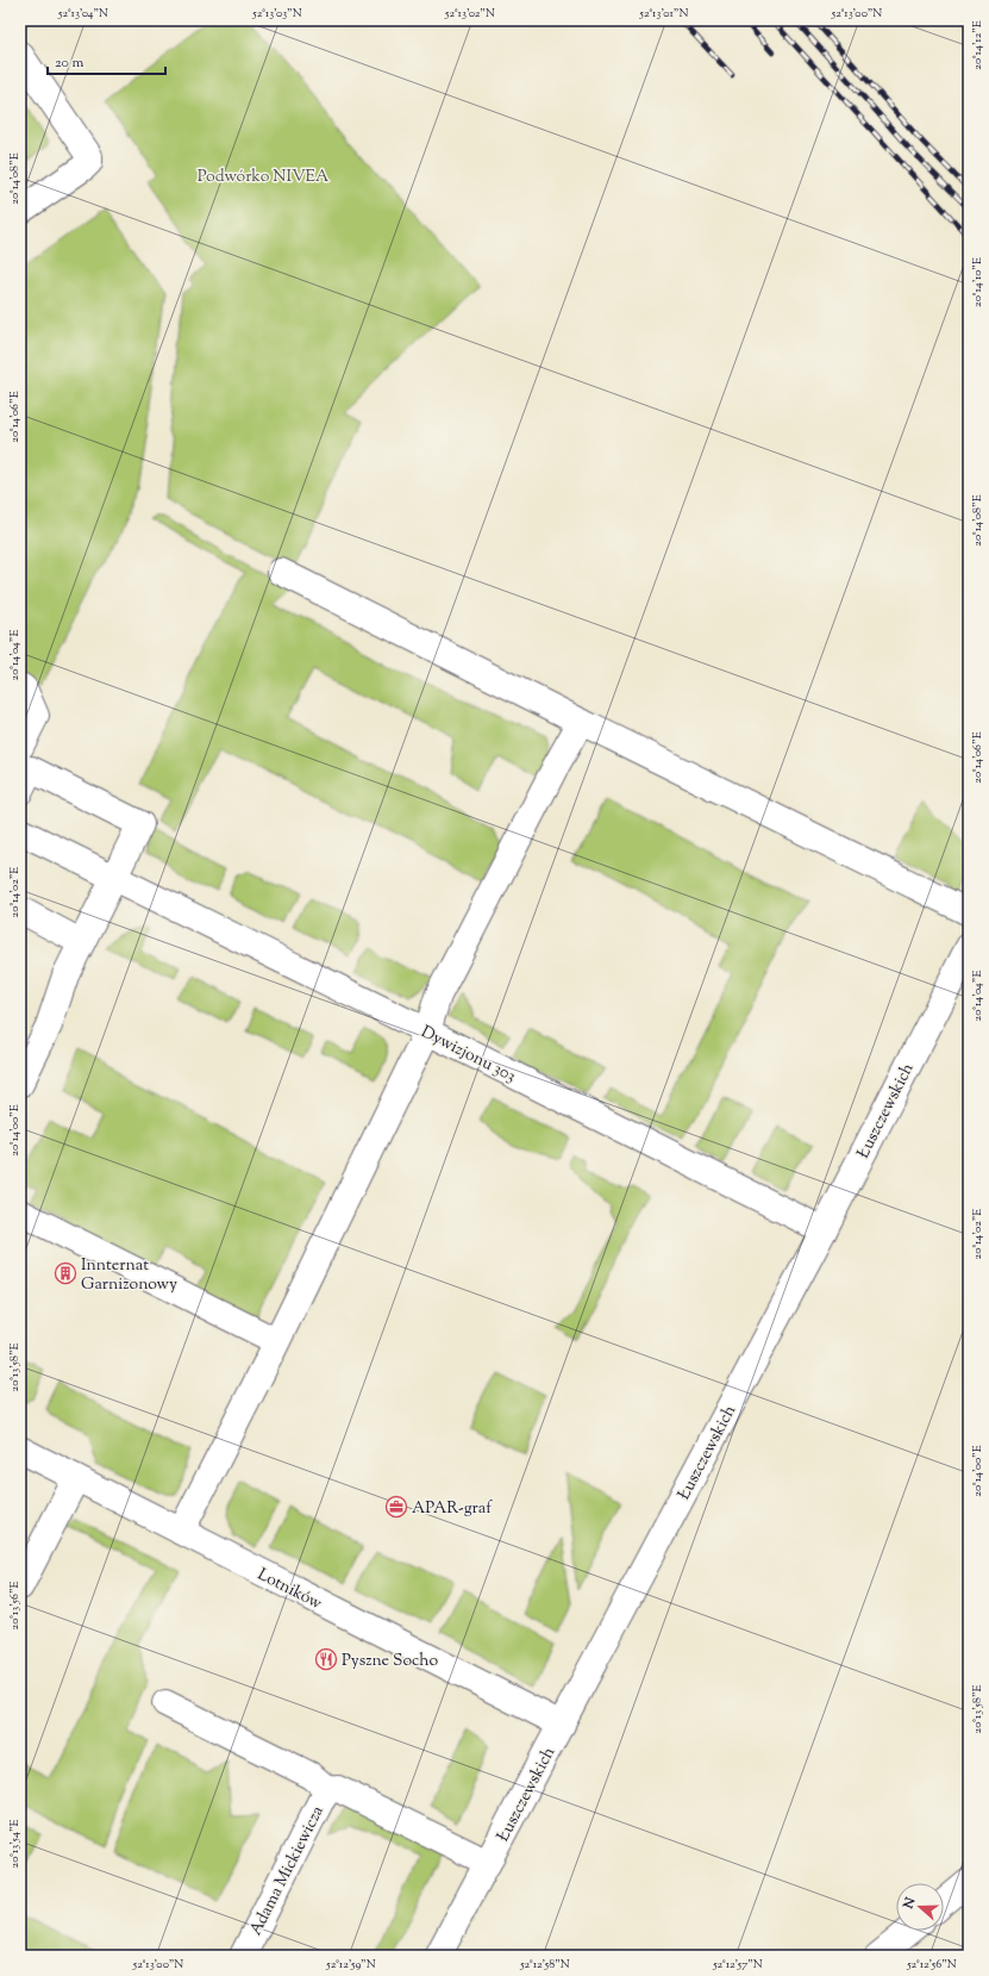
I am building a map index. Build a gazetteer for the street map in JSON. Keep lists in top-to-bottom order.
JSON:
{
  "streets": {
    "street": [
      "Dywizjonu 303",
      "Łuszczewskich",
      "Lotników",
      "Adama Mickiewicza"
    ]
  },
  "crossings": [
    ["Dywizjonu 303", "Łuszczewskich"],
    ["Łuszczewskich", "Lotników"],
    ["Łuszczewskich", "Adama Mickiewicza"]
  ],
  "parks": ["Podwórko NIVEA"],
  "places": {
    "building": ["Innternat Garnizonowy"],
    "office": ["APAR-graf"],
    "restaurant": ["Pyszne Socho"]
  },
  "scale_bar": "20 m",
  "north": "left",
  "coordinates": [
    "52°13'04\"N",
    "52°13'03\"N",
    "52°13'02\"N",
    "52°13'01\"N",
    "52°13'00\"N",
    "20°14'12\"E",
    "20°14'08\"E",
    "20°14'10\"E",
    "20°14'06\"E",
    "20°14'04\"E",
    "20°14'02\"E",
    "20°14'00\"E",
    "20°13'58\"E",
    "20°13'56\"E",
    "20°13'54\"E",
    "52°12'59\"N",
    "52°12'58\"N",
    "52°12'57\"N",
    "52°12'56\"N"
  ]
}
